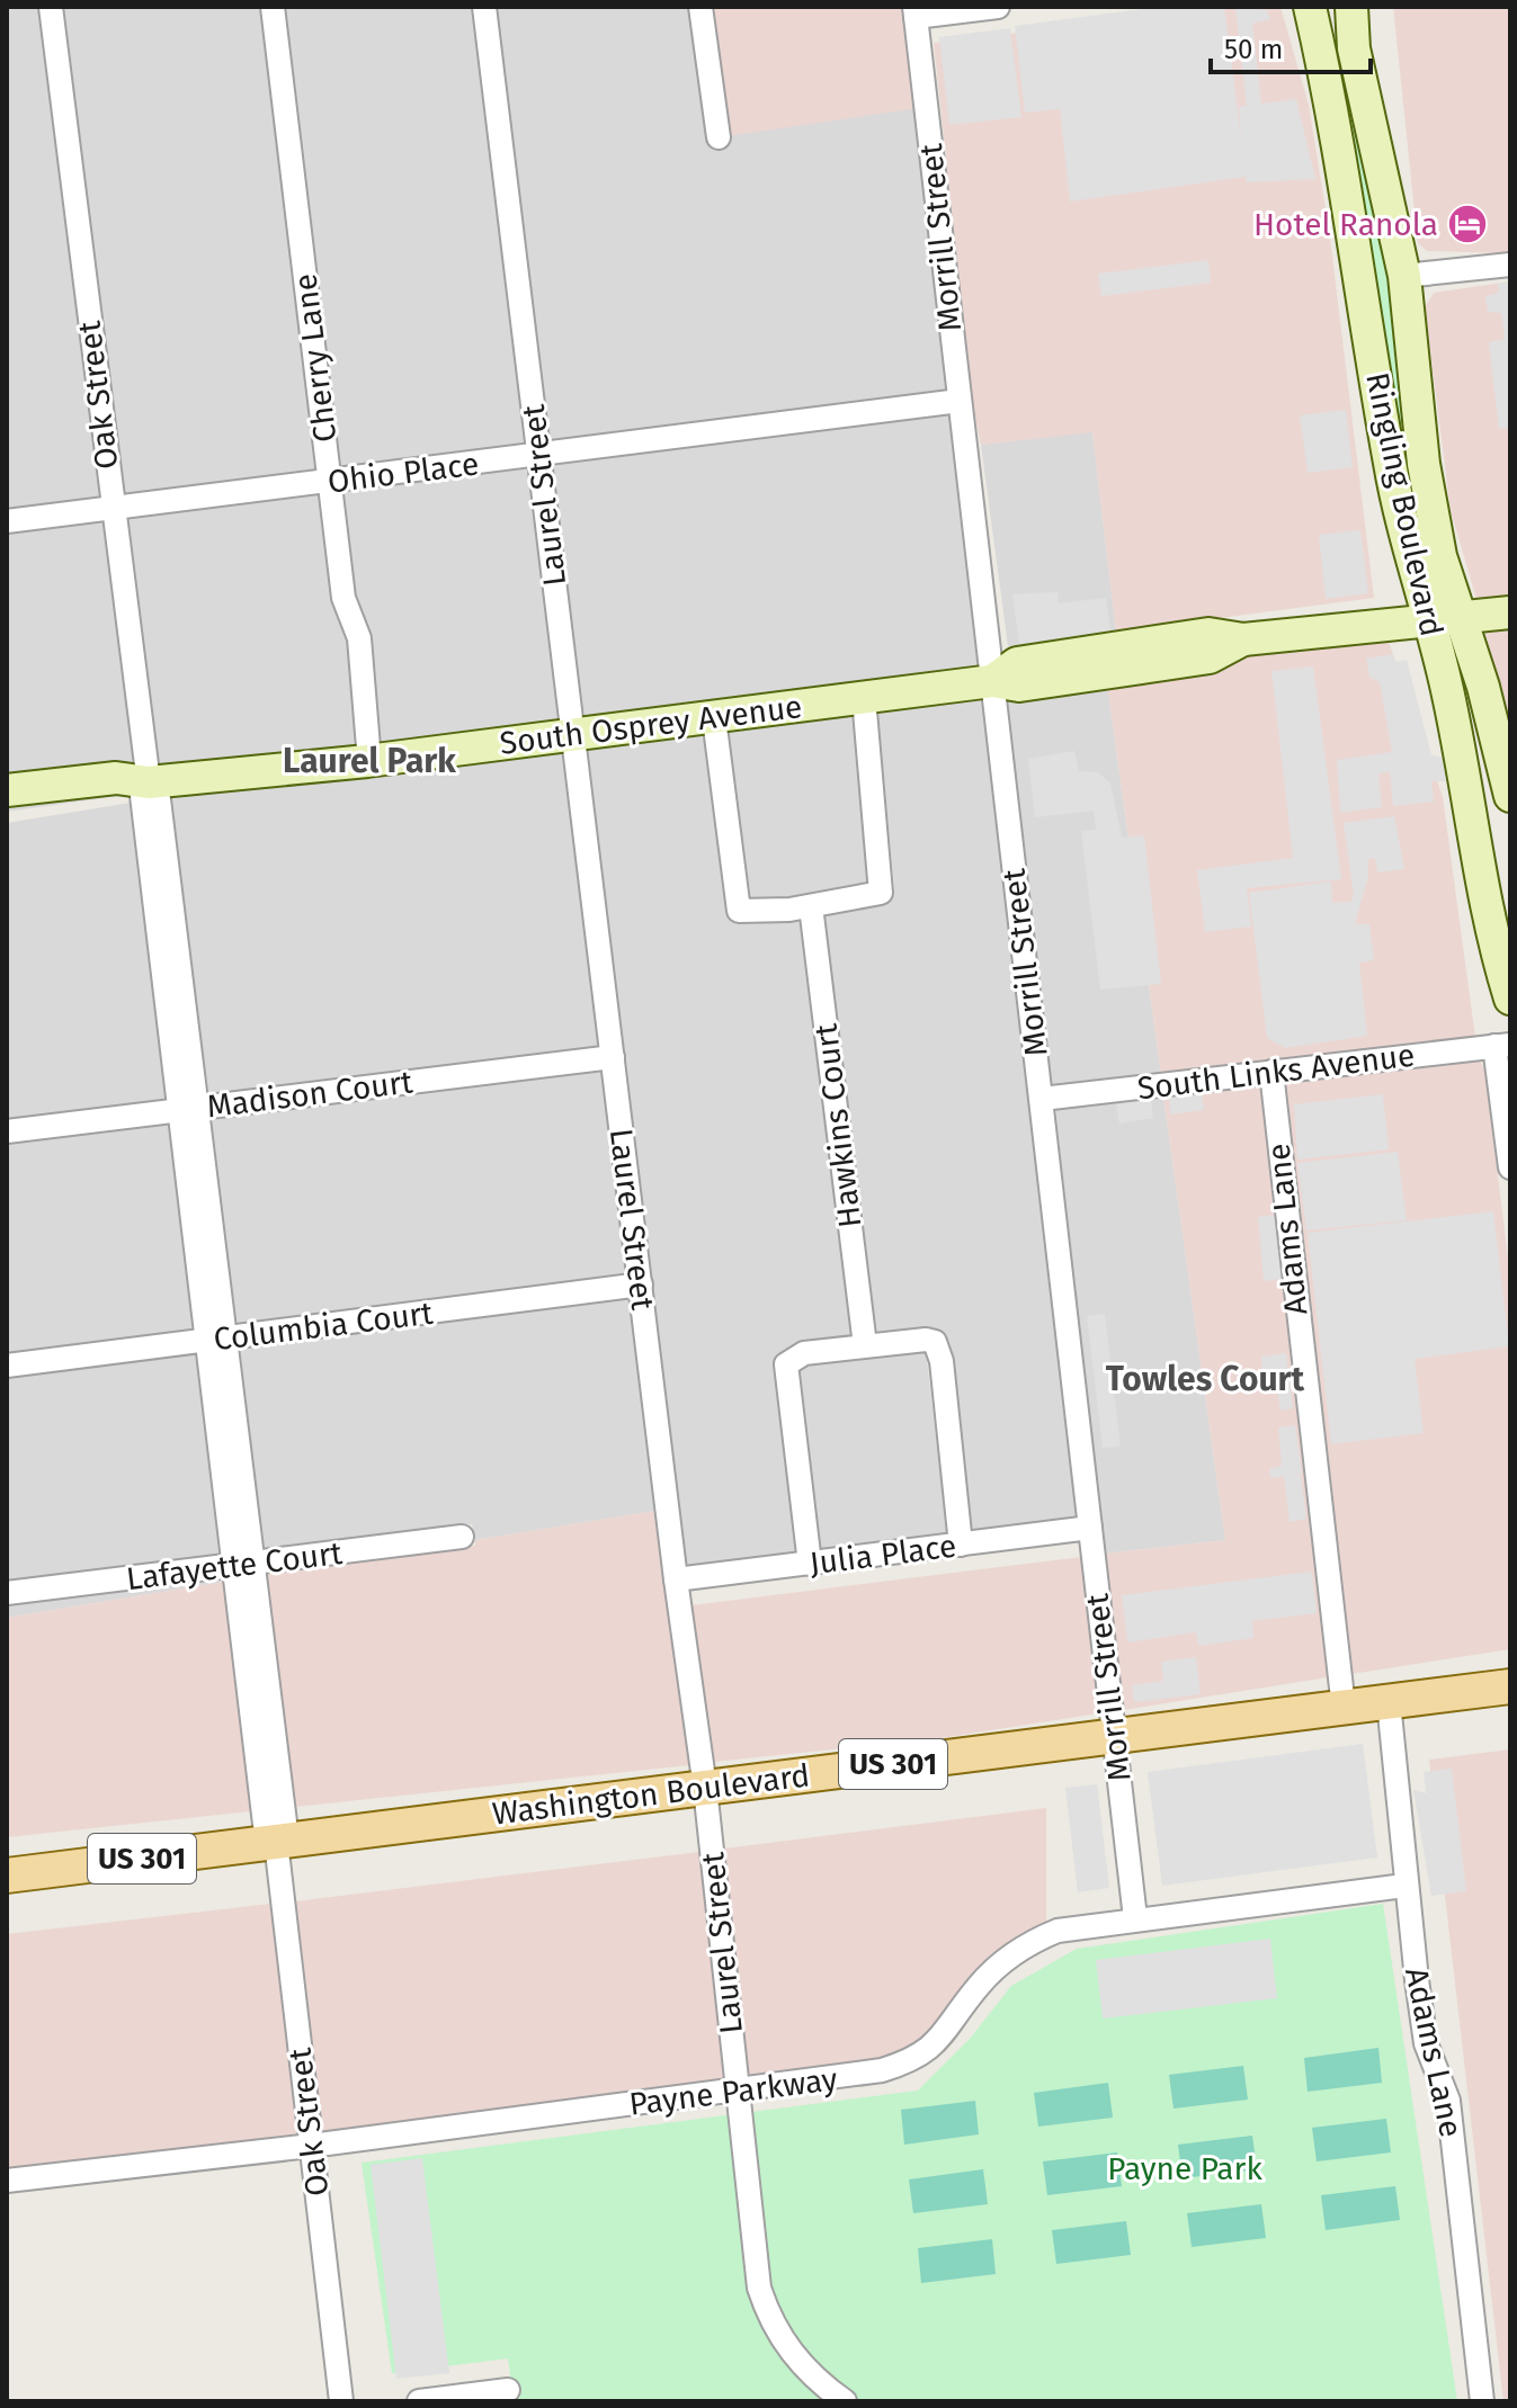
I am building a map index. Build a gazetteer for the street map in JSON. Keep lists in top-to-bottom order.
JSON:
{
  "streets": {
    "main road": ["US 301", "Washington Boulevard"],
    "street": [
      "Morrill Street",
      "Cherry Lane",
      "Oak Street",
      "Ohio Place",
      "Laurel Street",
      "Ringling Boulevard",
      "South Osprey Avenue",
      "South Links Avenue",
      "Madison Court",
      "Hawkins Court",
      "Adams Lane",
      "Columbia Court",
      "Julia Place",
      "Lafayette Court",
      "Payne Parkway"
    ]
  },
  "crossings": [
    ["Morrill Street", "Ohio Place"],
    ["Morrill Street", "South Osprey Avenue"],
    ["Morrill Street", "South Links Avenue"],
    ["Morrill Street", "Julia Place"],
    ["Morrill Street", "Washington Boulevard"],
    ["Morrill Street", "Payne Parkway"],
    ["Cherry Lane", "Ohio Place"],
    ["Cherry Lane", "South Osprey Avenue"],
    ["Oak Street", "Ohio Place"],
    ["Oak Street", "South Osprey Avenue"],
    ["Oak Street", "Madison Court"],
    ["Oak Street", "Columbia Court"],
    ["Oak Street", "Lafayette Court"],
    ["Oak Street", "Washington Boulevard"],
    ["Oak Street", "Payne Parkway"],
    ["Ohio Place", "Laurel Street"],
    ["Laurel Street", "South Osprey Avenue"],
    ["Laurel Street", "Madison Court"],
    ["Laurel Street", "Columbia Court"],
    ["Laurel Street", "Julia Place"],
    ["Laurel Street", "Washington Boulevard"],
    ["Laurel Street", "Payne Parkway"],
    ["Ringling Boulevard", "South Osprey Avenue"],
    ["South Links Avenue", "Adams Lane"],
    ["Adams Lane", "Washington Boulevard"],
    ["Adams Lane", "Payne Parkway"]
  ],
  "districts": ["Laurel Park", "Towles Court"],
  "parks": ["Payne Park"],
  "places": {
    "hotel": ["Hotel Ranola"]
  },
  "scale_bar": "50 m"
}
